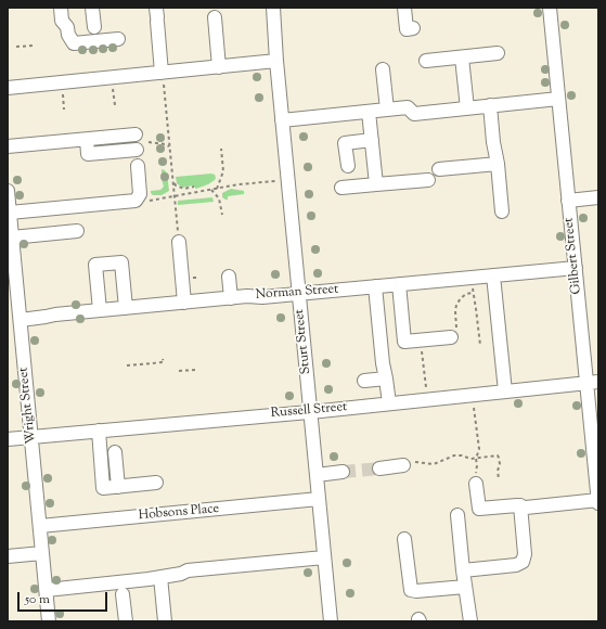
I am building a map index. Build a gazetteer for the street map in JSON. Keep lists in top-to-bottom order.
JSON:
{
  "streets": {
    "street": [
      "Gilbert Street",
      "Norman Street",
      "Sturt Street",
      "Wright Street",
      "Russell Street",
      "Hobsons Place"
    ]
  },
  "crossings": [
    ["Gilbert Street", "Norman Street"],
    ["Gilbert Street", "Russell Street"],
    ["Norman Street", "Sturt Street"],
    ["Norman Street", "Wright Street"],
    ["Sturt Street", "Russell Street"],
    ["Sturt Street", "Hobsons Place"],
    ["Wright Street", "Russell Street"],
    ["Wright Street", "Hobsons Place"]
  ],
  "scale_bar": "50 m"
}
